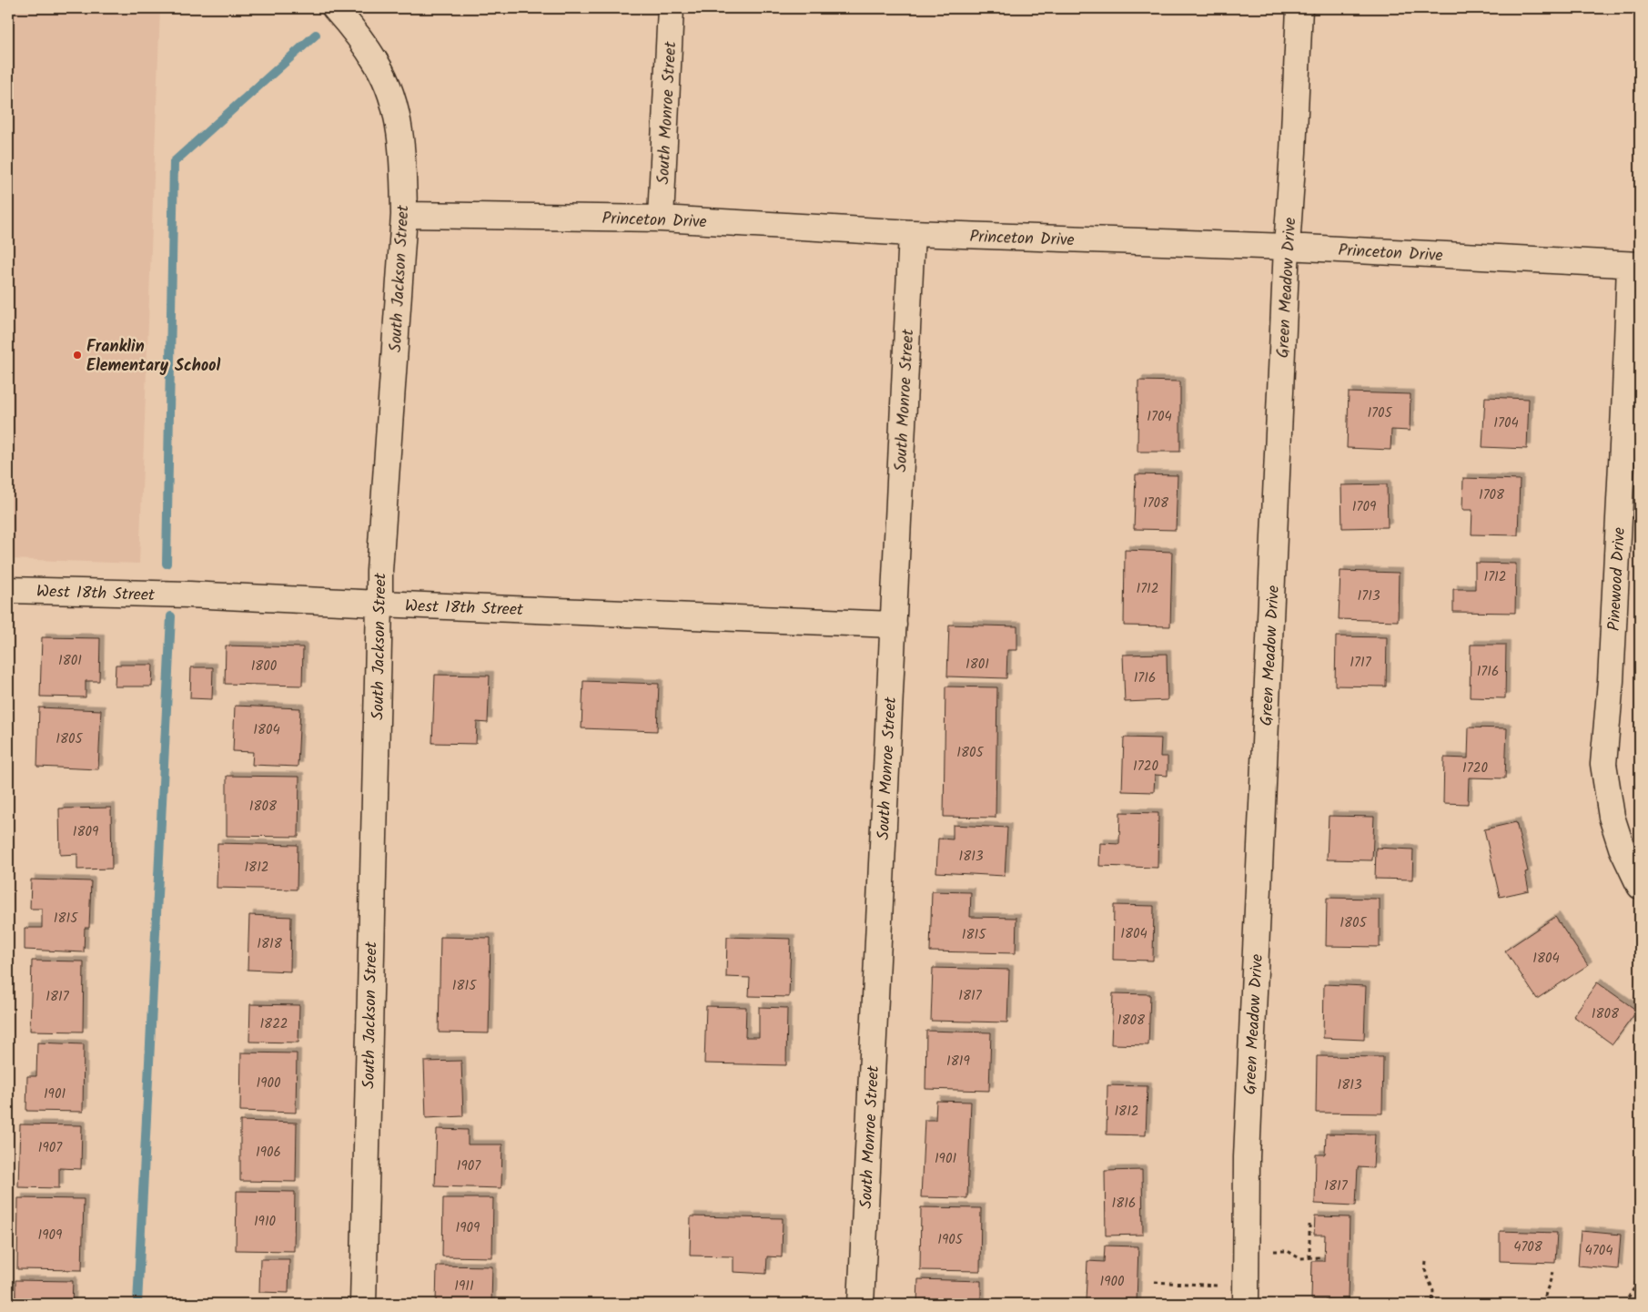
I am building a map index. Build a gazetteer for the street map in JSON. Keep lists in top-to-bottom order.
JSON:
{
  "streets": {
    "street": [
      "South Monroe Street",
      "Princeton Drive",
      "South Jackson Street",
      "Green Meadow Drive",
      "Pinewood Drive",
      "West 18th Street"
    ]
  },
  "crossings": [
    ["South Monroe Street", "Princeton Drive"],
    ["South Monroe Street", "West 18th Street"],
    ["Princeton Drive", "South Jackson Street"],
    ["Princeton Drive", "Green Meadow Drive"],
    ["Princeton Drive", "Pinewood Drive"],
    ["South Jackson Street", "West 18th Street"]
  ],
  "places": ["Franklin Elementary School"],
  "house_numbers": [
    "1705",
    "1704",
    "1704",
    "1708",
    "1708",
    "1709",
    "1712",
    "1712",
    "1713",
    "1801",
    "1717",
    "1801",
    "1800",
    "1716",
    "1716",
    "1804",
    "1805",
    "1805",
    "1720",
    "1720",
    "1808",
    "1809",
    "1813",
    "1812",
    "1815",
    "1805",
    "1804",
    "1815",
    "1818",
    "1804",
    "1815",
    "1817",
    "1817",
    "1808",
    "1808",
    "1822",
    "1819",
    "1900",
    "1813",
    "1901",
    "1812",
    "1907",
    "1906",
    "1901",
    "1907",
    "1817",
    "1816",
    "1910",
    "1909",
    "1909",
    "1905",
    "4708",
    "4704",
    "1900",
    "1911"
  ]
}
